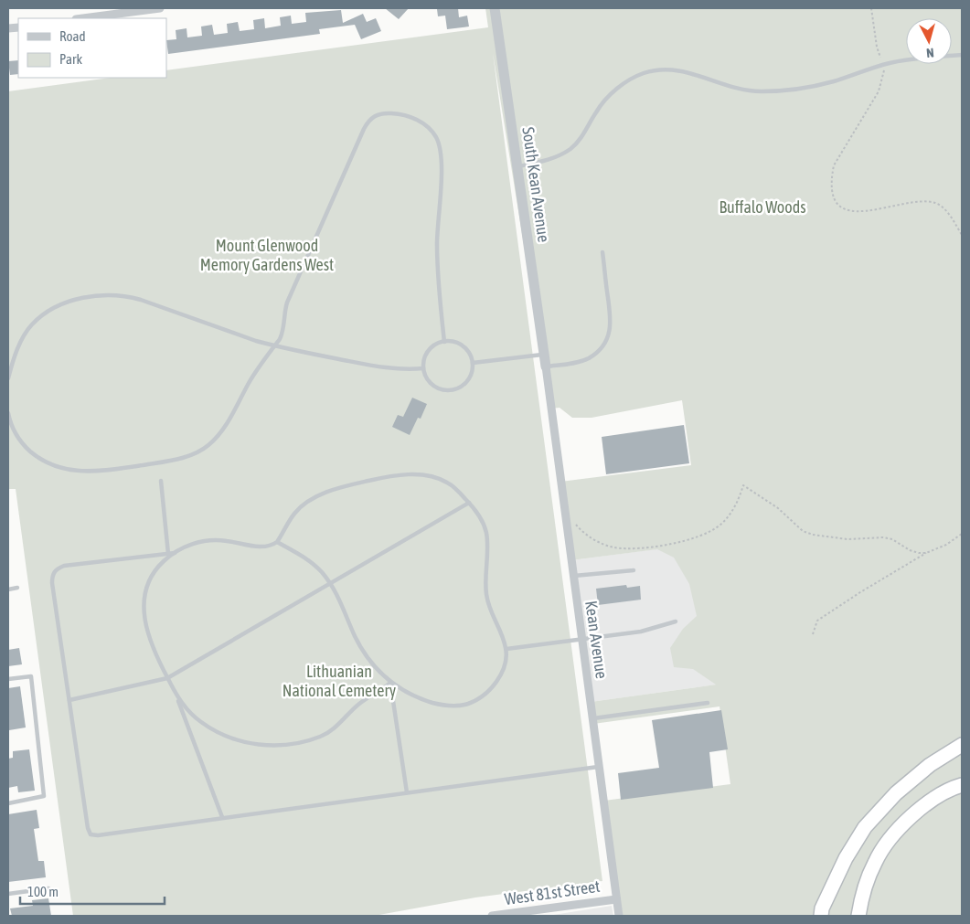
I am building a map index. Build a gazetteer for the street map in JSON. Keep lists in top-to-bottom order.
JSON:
{
  "streets": {
    "street": ["South Kean Avenue", "Kean Avenue", "West 81st Street"]
  },
  "crossings": [
    ["South Kean Avenue", "Kean Avenue"],
    ["Kean Avenue", "West 81st Street"]
  ],
  "parks": ["Buffalo Woods", "Mount Glenwood Memory Gardens West", "Lithuanian National Cemetery"],
  "legend": ["Road", "Park"],
  "scale_bar": "100 m",
  "north": "bottom"
}
